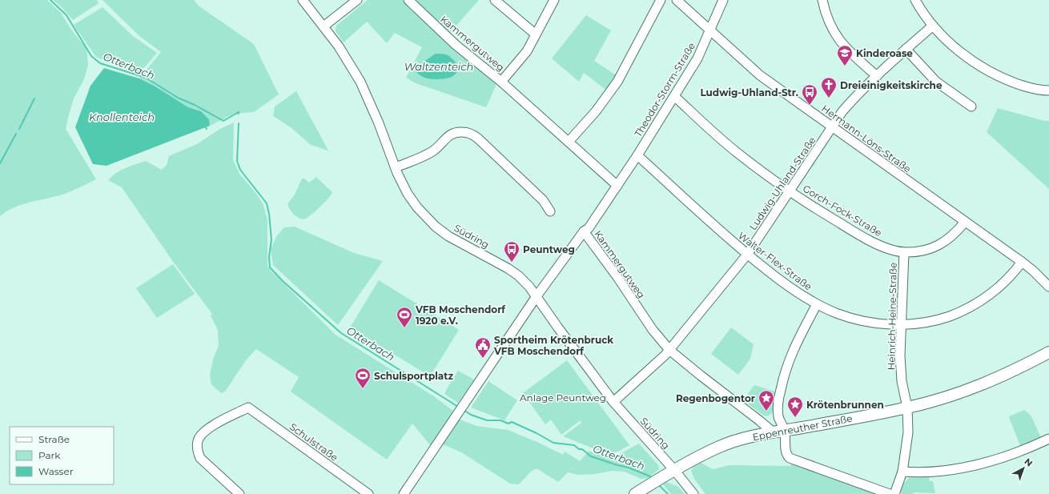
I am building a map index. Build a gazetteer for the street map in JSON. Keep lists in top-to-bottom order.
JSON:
{
  "streets": {
    "main road": ["Eppenreuther Straße"],
    "street": [
      "Kammergutweg",
      "Theodor-Storm-Straße",
      "Hermann-Löns-Straße",
      "Ludwig-Uhland-Straße",
      "Gorch-Fock-Straße",
      "Südring",
      "Walter-Flex-Straße",
      "Heinrich-Heine-Straße",
      "Schulstraße"
    ]
  },
  "crossings": [
    ["Kammergutweg", "Theodor-Storm-Straße"],
    ["Kammergutweg", "Ludwig-Uhland-Straße"],
    ["Kammergutweg", "Eppenreuther Straße"],
    ["Theodor-Storm-Straße", "Hermann-Löns-Straße"],
    ["Theodor-Storm-Straße", "Gorch-Fock-Straße"],
    ["Theodor-Storm-Straße", "Walter-Flex-Straße"],
    ["Hermann-Löns-Straße", "Ludwig-Uhland-Straße"],
    ["Hermann-Löns-Straße", "Gorch-Fock-Straße"],
    ["Hermann-Löns-Straße", "Walter-Flex-Straße"],
    ["Ludwig-Uhland-Straße", "Gorch-Fock-Straße"],
    ["Ludwig-Uhland-Straße", "Südring"],
    ["Ludwig-Uhland-Straße", "Walter-Flex-Straße"],
    ["Gorch-Fock-Straße", "Heinrich-Heine-Straße"],
    ["Südring", "Eppenreuther Straße"],
    ["Walter-Flex-Straße", "Heinrich-Heine-Straße"],
    ["Heinrich-Heine-Straße", "Eppenreuther Straße"]
  ],
  "water": ["Otterbach", "Waltzenteich", "Knollenteich"],
  "parks": ["Anlage Peuntweg"],
  "places": {
    "school or university": ["Kinderoase"],
    "church": ["Dreieinigkeitskirche"],
    "bus stop": ["Ludwig-Uhland-Str.", "Peuntweg"],
    "sports": ["VFB Moschendorf 1920 e.V.", "Schulsportplatz"],
    "public building": ["Sportheim Krötenbruck VFB Moschendorf"],
    "place": ["Regenbogentor", "Krötenbrunnen"]
  },
  "legend": ["Straße", "Park", "Wasser"],
  "north": "top right"
}
